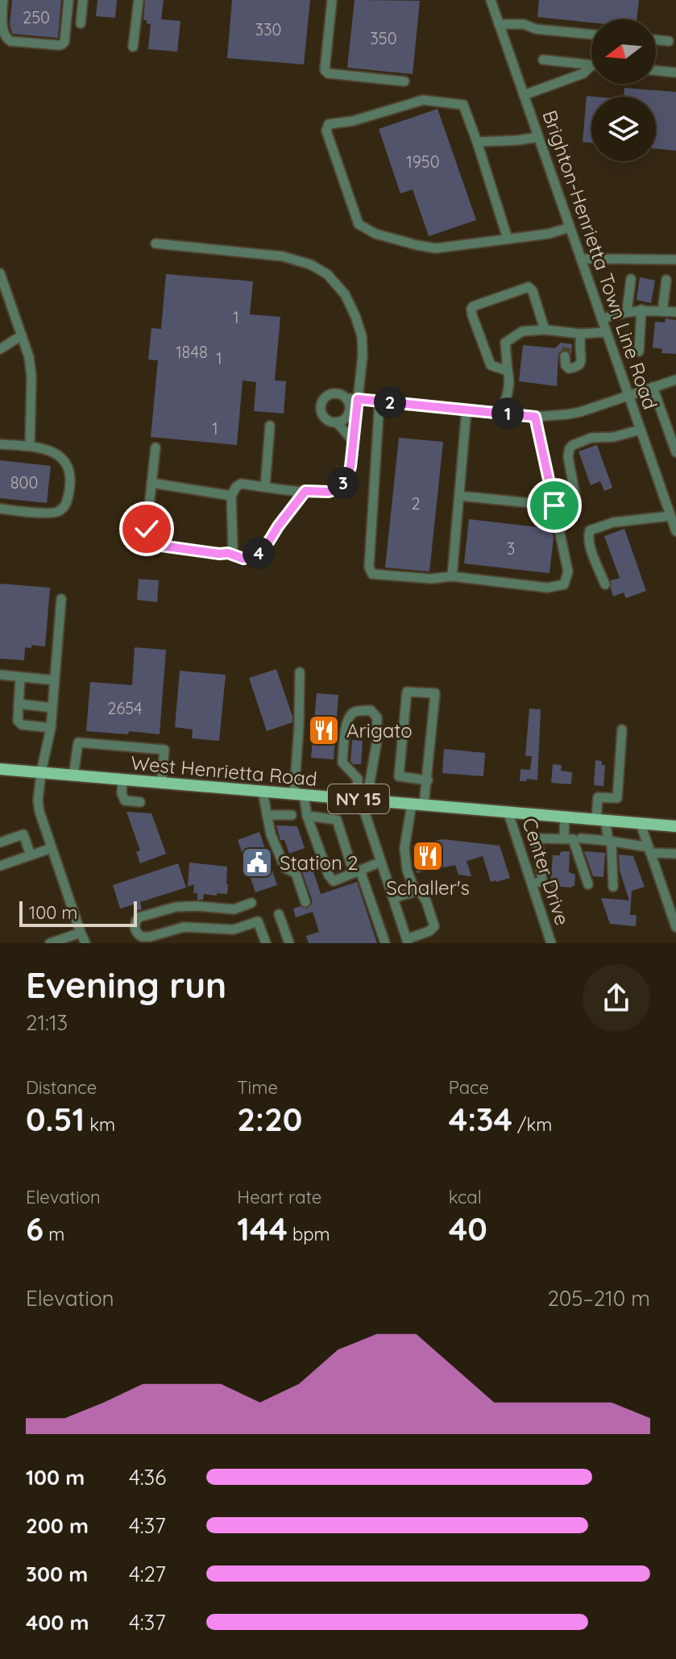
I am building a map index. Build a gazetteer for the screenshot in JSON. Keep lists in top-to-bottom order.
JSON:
{
  "streets": {
    "main road": ["West Henrietta Road", "NY 15"],
    "street": ["Brighton-Henrietta Town Line Road", "Center Drive"]
  },
  "crossings": [
    ["West Henrietta Road", "Center Drive"]
  ],
  "places": {
    "restaurant": ["Arigato", "Schaller's"],
    "public building": ["Station 2"]
  },
  "house_numbers": [
    "250",
    "330",
    "350",
    "1950",
    "1",
    "1848",
    "1",
    "1",
    "800",
    "2",
    "3",
    "2654"
  ],
  "scale_bar": "100 m",
  "north": "left",
  "page": {
    "pins": [
      "2",
      "1",
      "3",
      "4"
    ],
    "scale": "100 m",
    "heading": ["Evening run", "21:13"],
    "stats": [
      ["Distance", "0.51 km"],
      ["Time", "2:20"],
      ["Pace", "4:34 /km"],
      ["Elevation", "6 m"],
      ["Heart rate", "144 bpm"],
      ["kcal", "40"]
    ],
    "chart": ["Elevation", "205–210 m"],
    "list": [
      {
        "name": "100 m",
        "note": "4:36"
      },
      {
        "name": "200 m",
        "note": "4:37"
      },
      {
        "name": "300 m",
        "note": "4:27"
      },
      {
        "name": "400 m",
        "note": "4:37"
      }
    ]
  }
}
